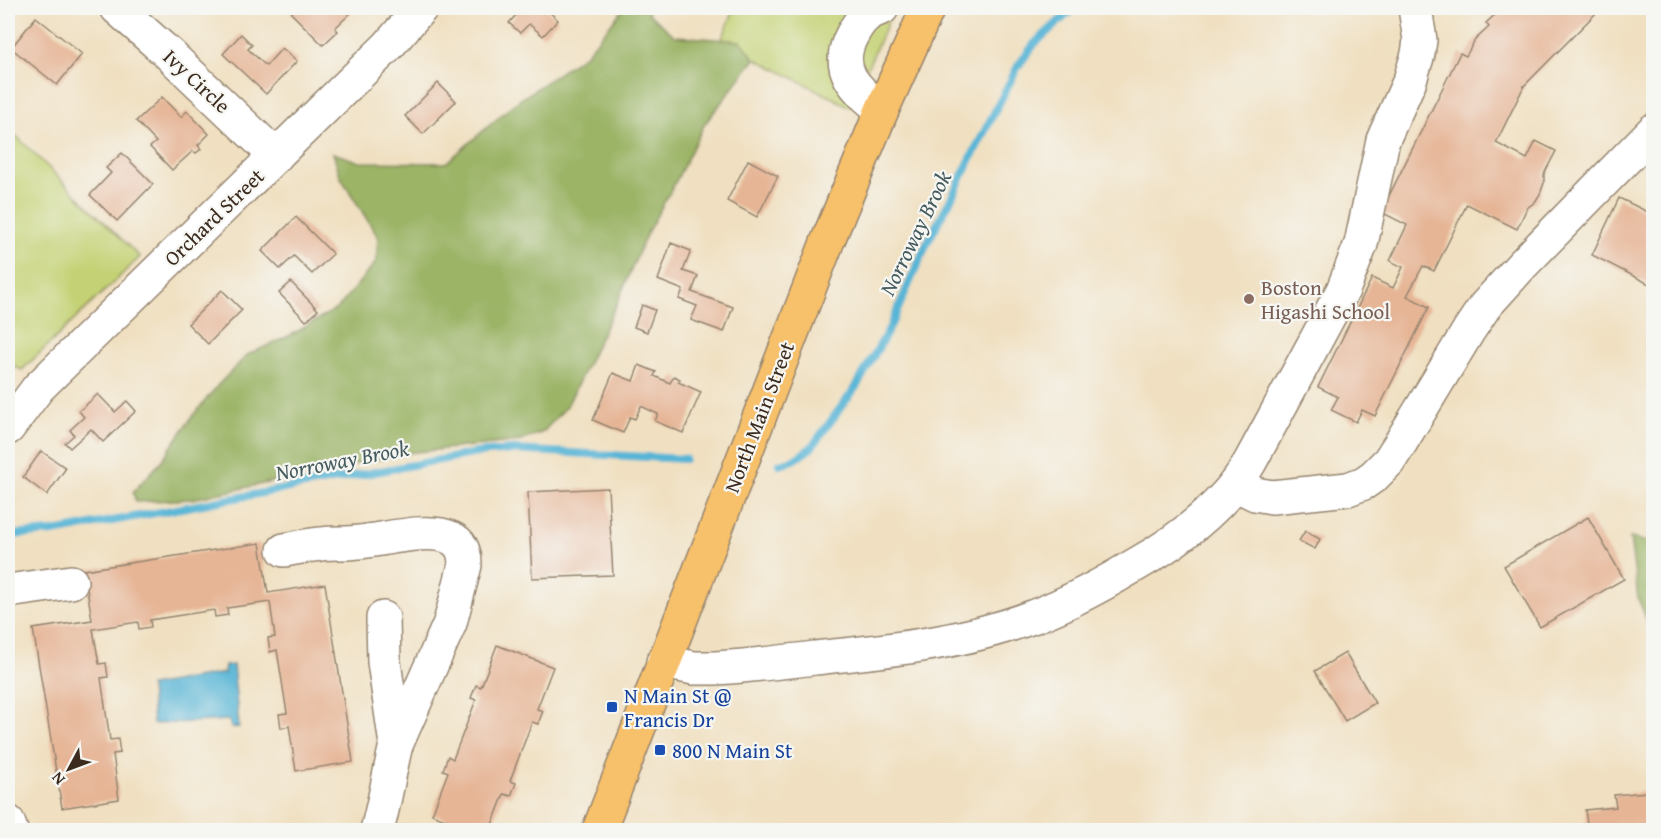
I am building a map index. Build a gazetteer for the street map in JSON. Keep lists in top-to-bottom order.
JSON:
{
  "streets": {
    "main road": ["North Main Street"],
    "street": ["Ivy Circle", "Orchard Street"]
  },
  "crossings": [
    ["Ivy Circle", "Orchard Street"]
  ],
  "water": ["Norroway Brook"],
  "places": {
    "other": ["Boston Higashi School"],
    "transit": ["N Main St @ Francis Dr", "800 N Main St"]
  },
  "north": "bottom left"
}
